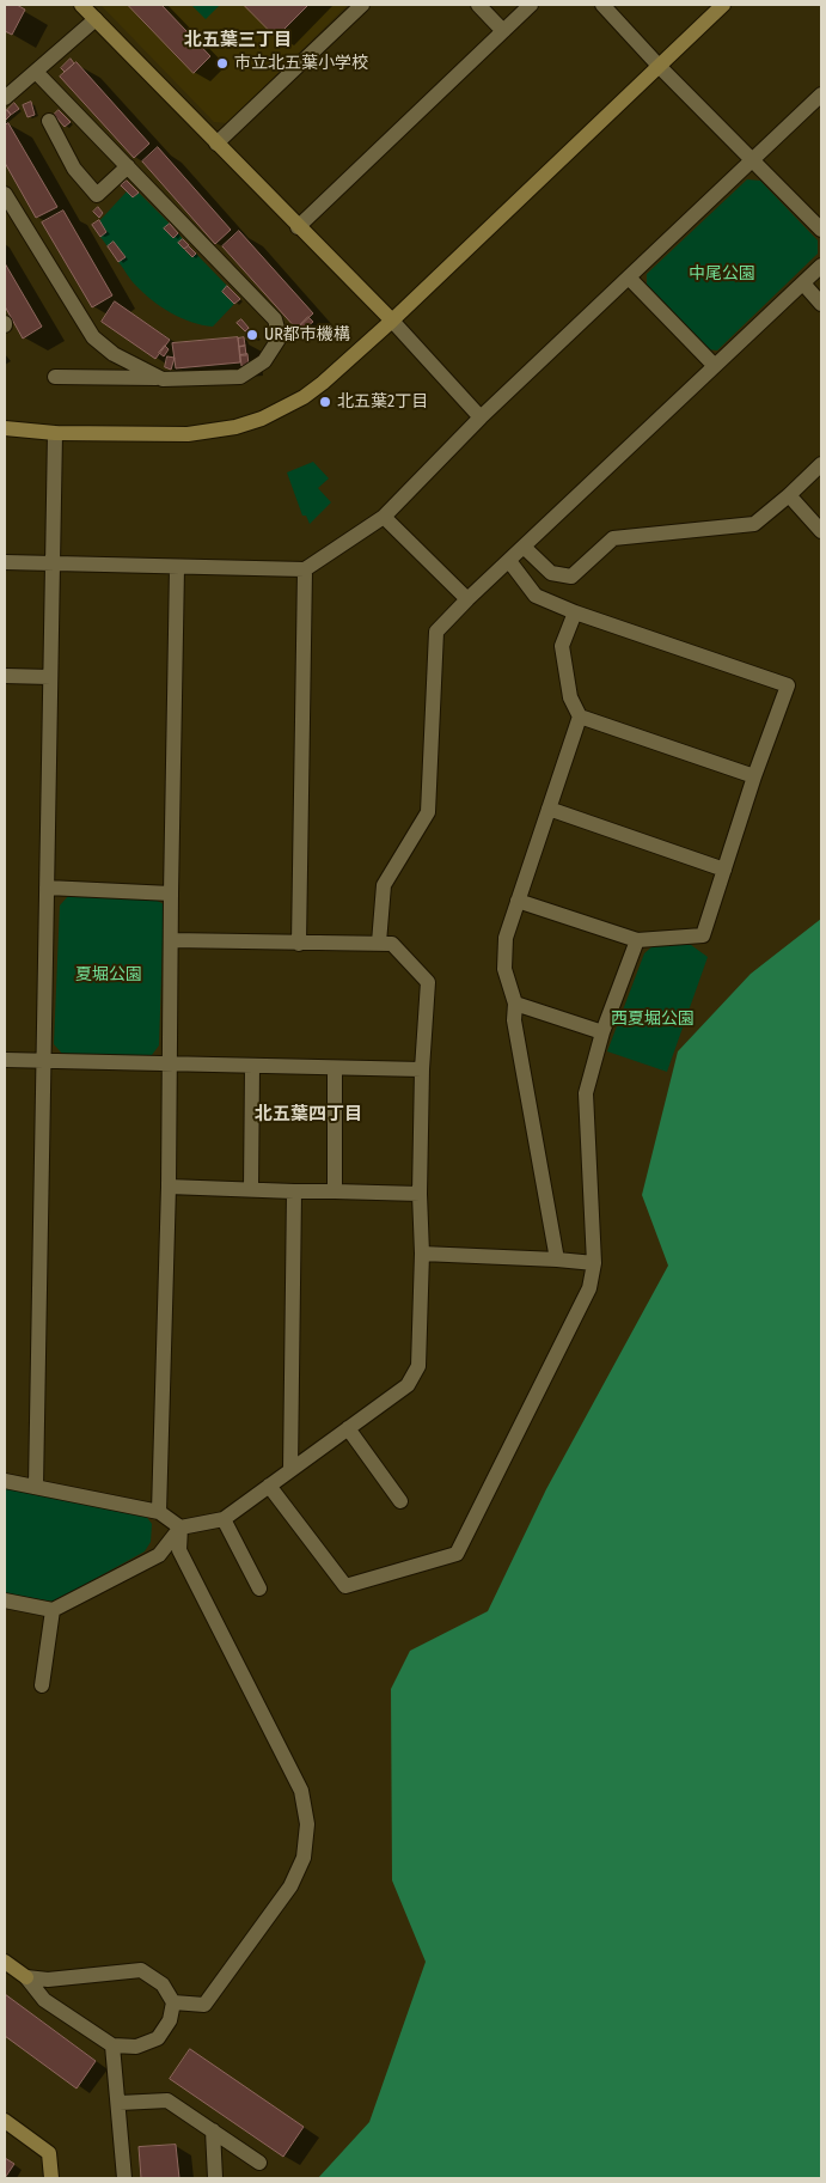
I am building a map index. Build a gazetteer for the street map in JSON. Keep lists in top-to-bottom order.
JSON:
{
  "districts": ["北五葉三丁目", "北五葉四丁目"],
  "parks": ["中尾公園", "夏堀公園", "西夏堀公園"],
  "places": ["市立北五葉小学校", "UR都市機構", "北五葉2丁目"]
}
